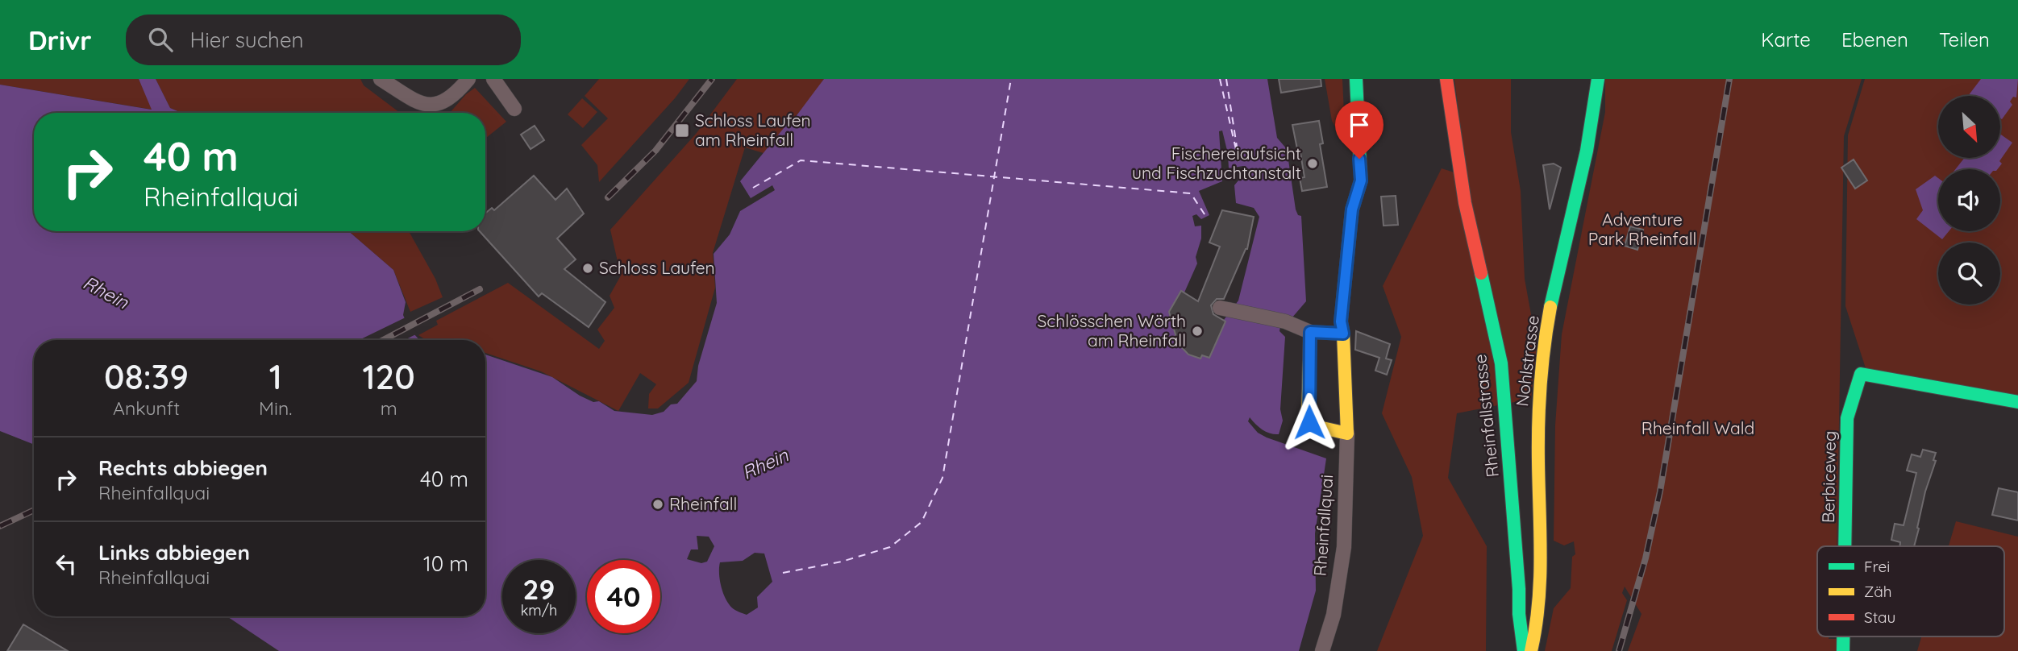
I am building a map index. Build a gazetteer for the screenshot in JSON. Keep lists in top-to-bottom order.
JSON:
{
  "streets": {
    "street": [
      "Nohlstrasse",
      "Rheinfallstrasse",
      "Berbiceweg",
      "Rheinfallquai"
    ]
  },
  "water": ["Rhein"],
  "parks": ["Adventure Park Rheinfall", "Rheinfall Wald"],
  "places": {
    "transit": ["Schloss Laufen am Rheinfall"],
    "other": [
      "Fischereiaufsicht und Fischzuchtanstalt",
      "Schloss Laufen",
      "Schlösschen Wörth am Rheinfall",
      "Rheinfall"
    ]
  },
  "legend": ["Frei", "Zäh", "Stau"],
  "north": "bottom right",
  "page": {
    "header": "Drivr",
    "search": "Hier suchen",
    "nav": ["Karte", "Ebenen", "Teilen"],
    "turn": ["40 m", "Rheinfallquai"],
    "eta": [
      "08:39",
      "Ankunft",
      "1",
      "Min.",
      "120",
      "m"
    ],
    "list": [
      {
        "name": "Rechts abbiegen",
        "note": "Rheinfallquai",
        "value": "40 m"
      },
      {
        "name": "Links abbiegen",
        "note": "Rheinfallquai",
        "value": "10 m"
      }
    ],
    "speed": "29 km/h",
    "limit": "40"
  }
}
